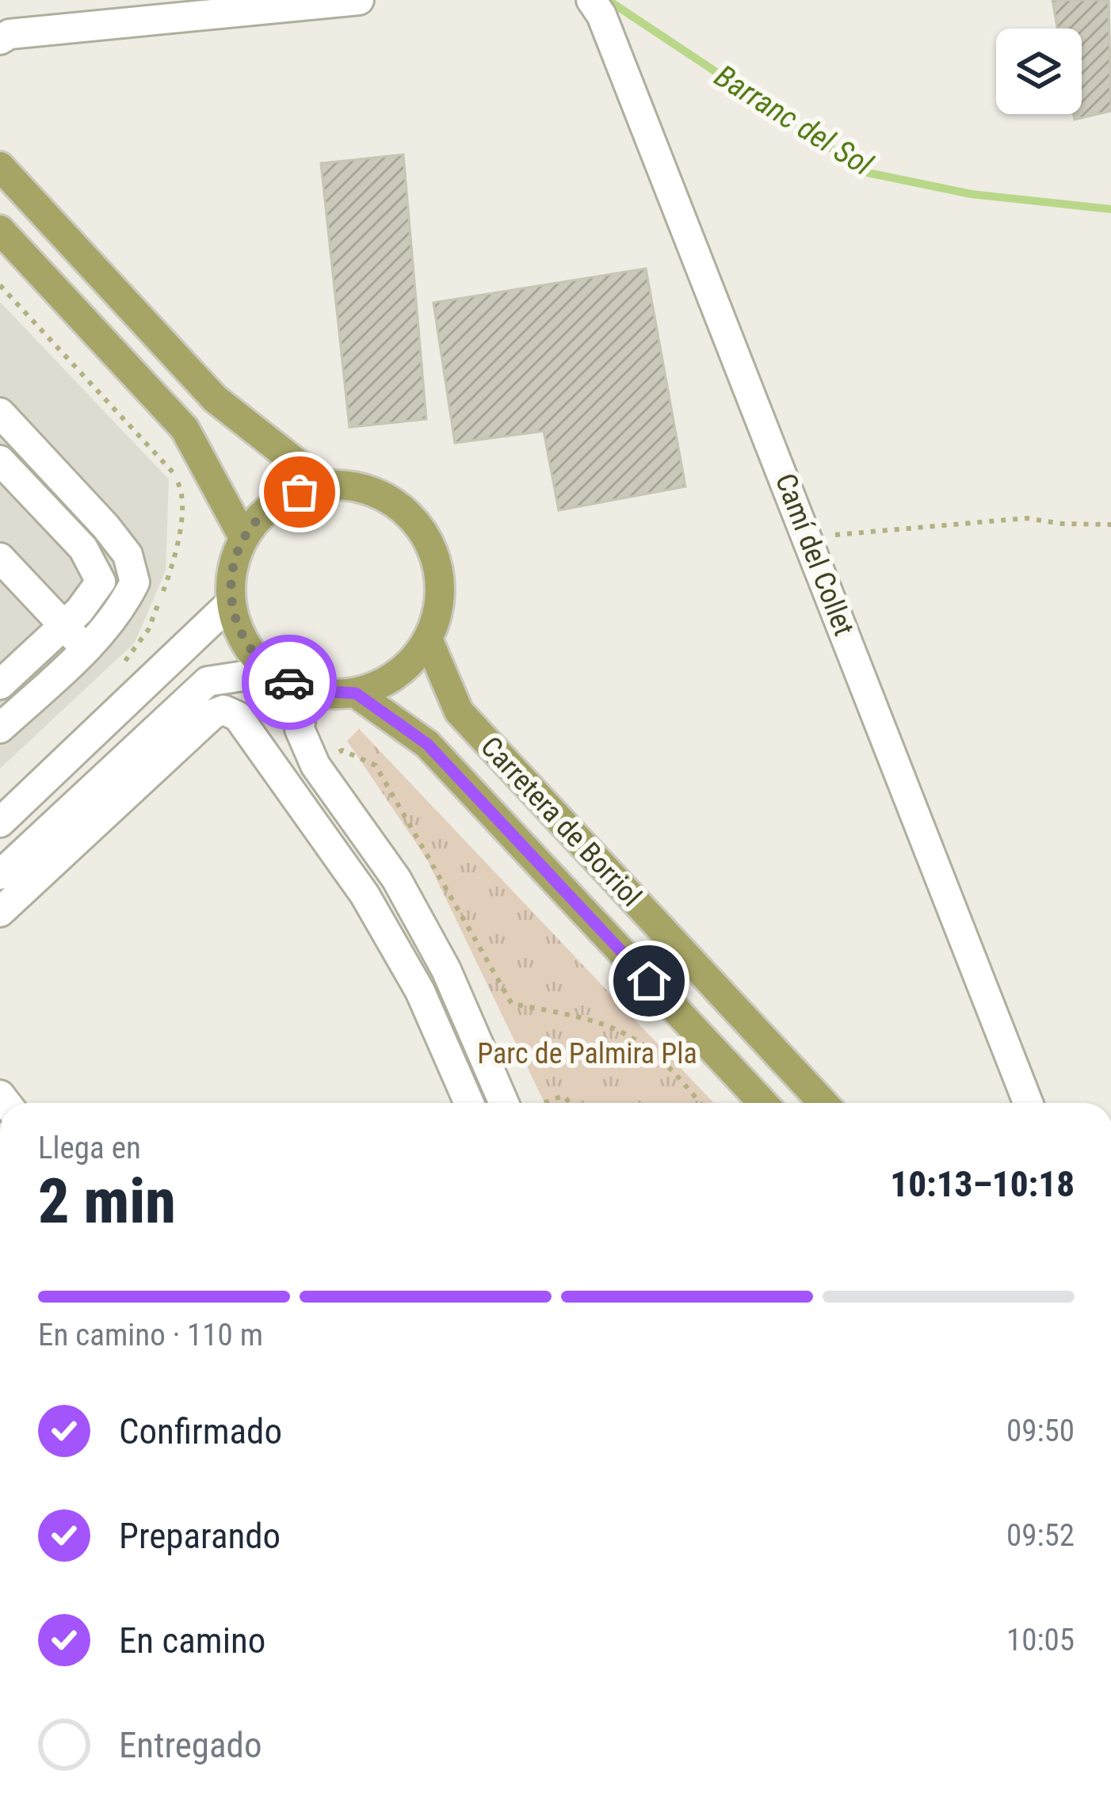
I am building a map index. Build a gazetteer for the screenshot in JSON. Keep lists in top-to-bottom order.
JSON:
{
  "streets": {
    "main road": ["Carretera de Borriol"],
    "street": ["Camí del Collet"]
  },
  "water": ["Barranc del Sol"],
  "parks": ["Parc de Palmira Pla"],
  "page": {
    "heading": ["2 min", "Llega en", "10:13–10:18"],
    "bar": "En camino · 110 m",
    "list": [
      ["Confirmado", "09:50"],
      ["Preparando", "09:52"],
      ["En camino", "10:05"],
      "Entregado"
    ]
  }
}
